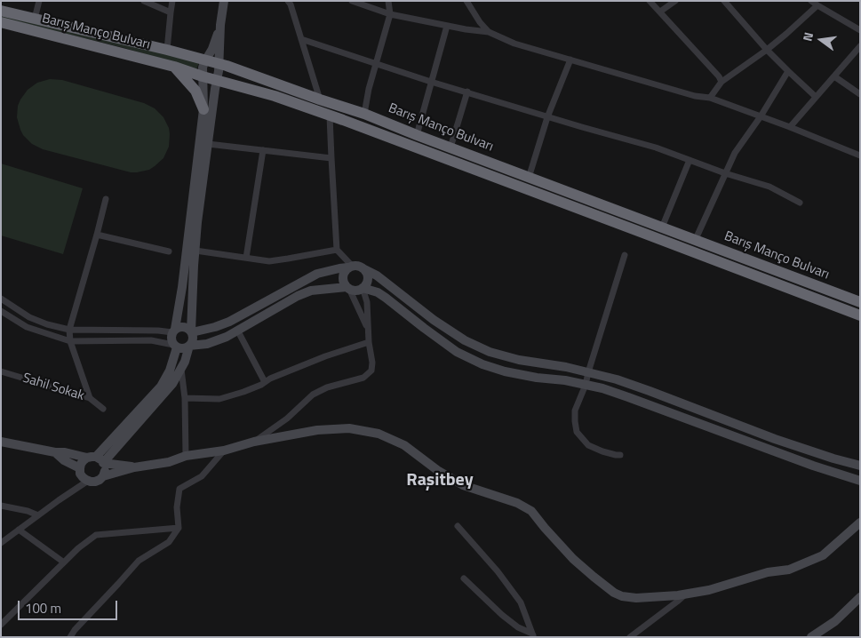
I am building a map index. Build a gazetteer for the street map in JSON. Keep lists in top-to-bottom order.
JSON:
{
  "streets": {
    "highway": ["Barış Manço Bulvarı"],
    "street": ["Sahil Sokak"]
  },
  "districts": ["Raşitbey"],
  "scale_bar": "100 m",
  "north": "left"
}
